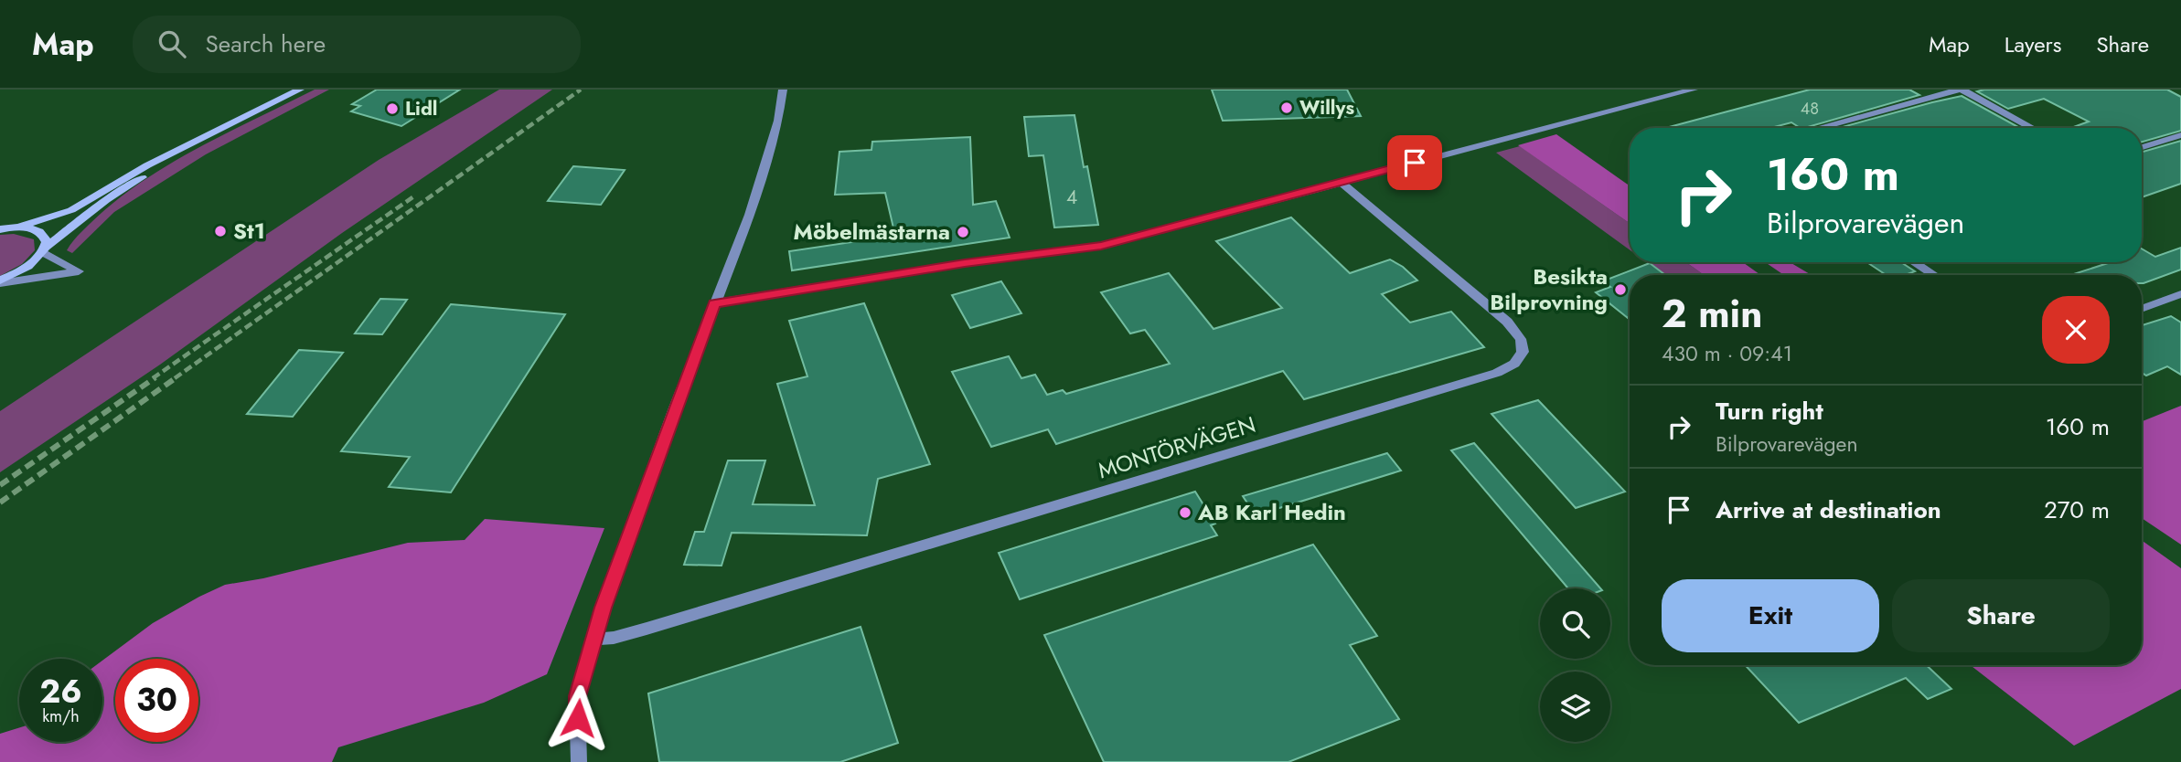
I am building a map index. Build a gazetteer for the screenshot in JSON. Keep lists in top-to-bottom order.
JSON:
{
  "streets": {
    "street": ["MONTÖRVÄGEN"]
  },
  "places": [
    "Willys",
    "Lidl",
    "St1",
    "Möbelmästarna",
    "Besikta Bilprovning",
    "AB Karl Hedin"
  ],
  "house_numbers": ["48", "4"],
  "page": {
    "header": "Map",
    "search": "Search here",
    "nav": ["Map", "Layers", "Share"],
    "turn": ["160 m", "Bilprovarevägen"],
    "heading": ["2 min", "430 m · 09:41"],
    "list": [
      {
        "name": "Turn right",
        "note": "Bilprovarevägen",
        "value": "160 m"
      },
      {
        "name": "Arrive at destination",
        "value": "270 m"
      }
    ],
    "buttons": ["Exit", "Share"],
    "speed": "26 km/h",
    "limit": "30"
  }
}
